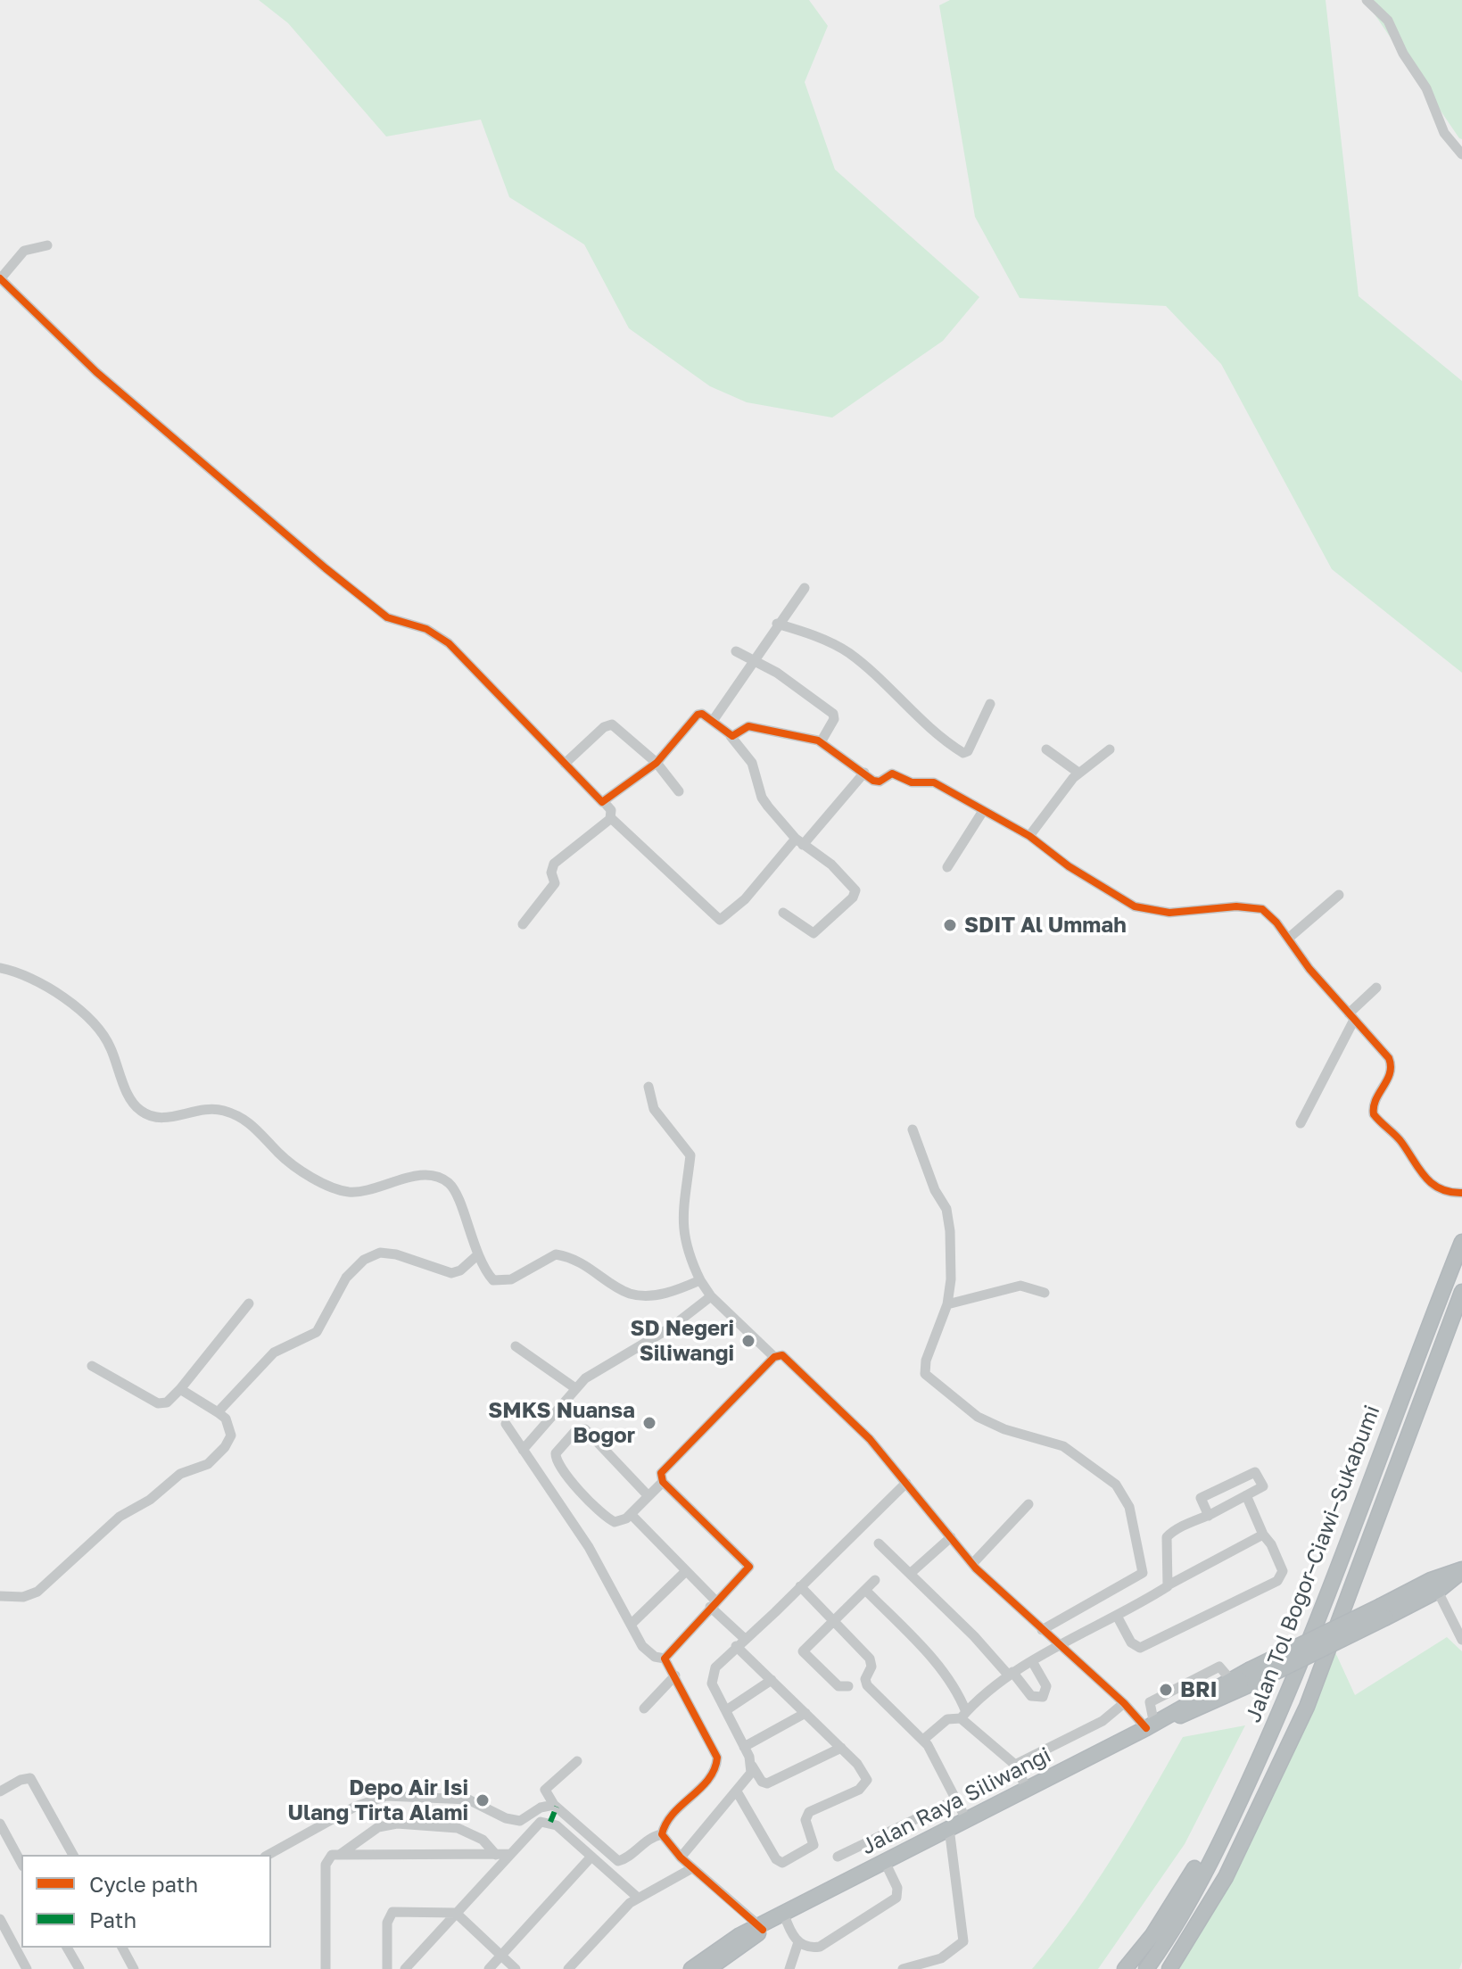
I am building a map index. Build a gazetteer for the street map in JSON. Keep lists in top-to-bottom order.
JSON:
{
  "streets": {
    "highway": ["Jalan Tol Bogor–Ciawi–Sukabumi", "Jalan Raya Siliwangi"]
  },
  "places": [
    "SDIT Al Ummah",
    "SD Negeri Siliwangi",
    "SMKS Nuansa Bogor",
    "BRI",
    "Depo Air Isi Ulang Tirta Alami"
  ],
  "legend": ["Cycle path", "Path"]
}
